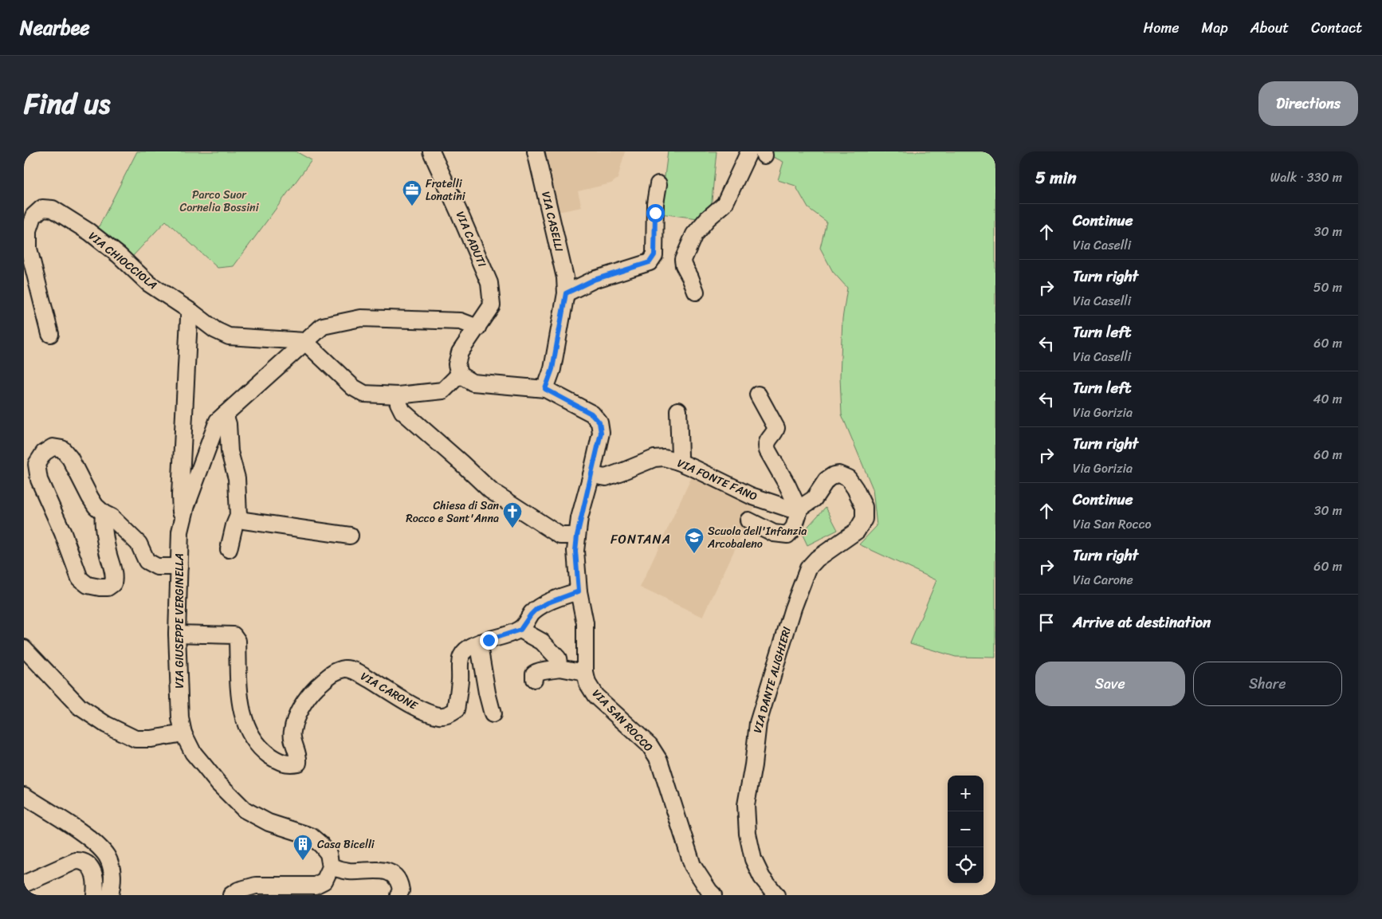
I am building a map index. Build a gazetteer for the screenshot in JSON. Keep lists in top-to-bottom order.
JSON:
{
  "streets": {
    "street": [
      "VIA CASELLI",
      "VIA CADUTI",
      "VIA CHIOCCIOLA",
      "VIA FONTE FANO",
      "VIA GIUSEPPE VERGINELLA",
      "VIA DANTE ALIGHIERI",
      "VIA CARONE",
      "VIA SAN ROCCO"
    ]
  },
  "crossings": [
    ["VIA CASELLI", "VIA SAN ROCCO"],
    ["VIA CADUTI", "VIA GIUSEPPE VERGINELLA"],
    ["VIA CHIOCCIOLA", "VIA GIUSEPPE VERGINELLA"],
    ["VIA FONTE FANO", "VIA DANTE ALIGHIERI"],
    ["VIA FONTE FANO", "VIA SAN ROCCO"],
    ["VIA GIUSEPPE VERGINELLA", "VIA CARONE"]
  ],
  "districts": ["FONTANA"],
  "parks": ["Parco Suor Cornelia Bossini"],
  "places": {
    "office": ["Fratelli Lonatini"],
    "church": ["Chiesa di San Rocco e Sant'Anna"],
    "school or university": ["Scuola dell'Infanzia Arcobaleno"],
    "building": ["Casa Bicelli"]
  },
  "page": {
    "header": "Nearbee",
    "nav": [
      "Home",
      "Map",
      "About",
      "Contact"
    ],
    "title": "Find us",
    "buttons": [
      "Directions",
      ["Save", "Share"]
    ],
    "heading": ["5 min", "Walk · 330 m"],
    "list": [
      ["Continue", "Via Caselli", "30 m"],
      ["Turn right", "Via Caselli", "50 m"],
      ["Turn left", "Via Caselli", "60 m"],
      ["Turn left", "Via Gorizia", "40 m"],
      ["Turn right", "Via Gorizia", "60 m"],
      ["Continue", "Via San Rocco", "30 m"],
      ["Turn right", "Via Carone", "60 m"],
      "Arrive at destination"
    ],
    "map_buttons": ["+", "−"]
  }
}
